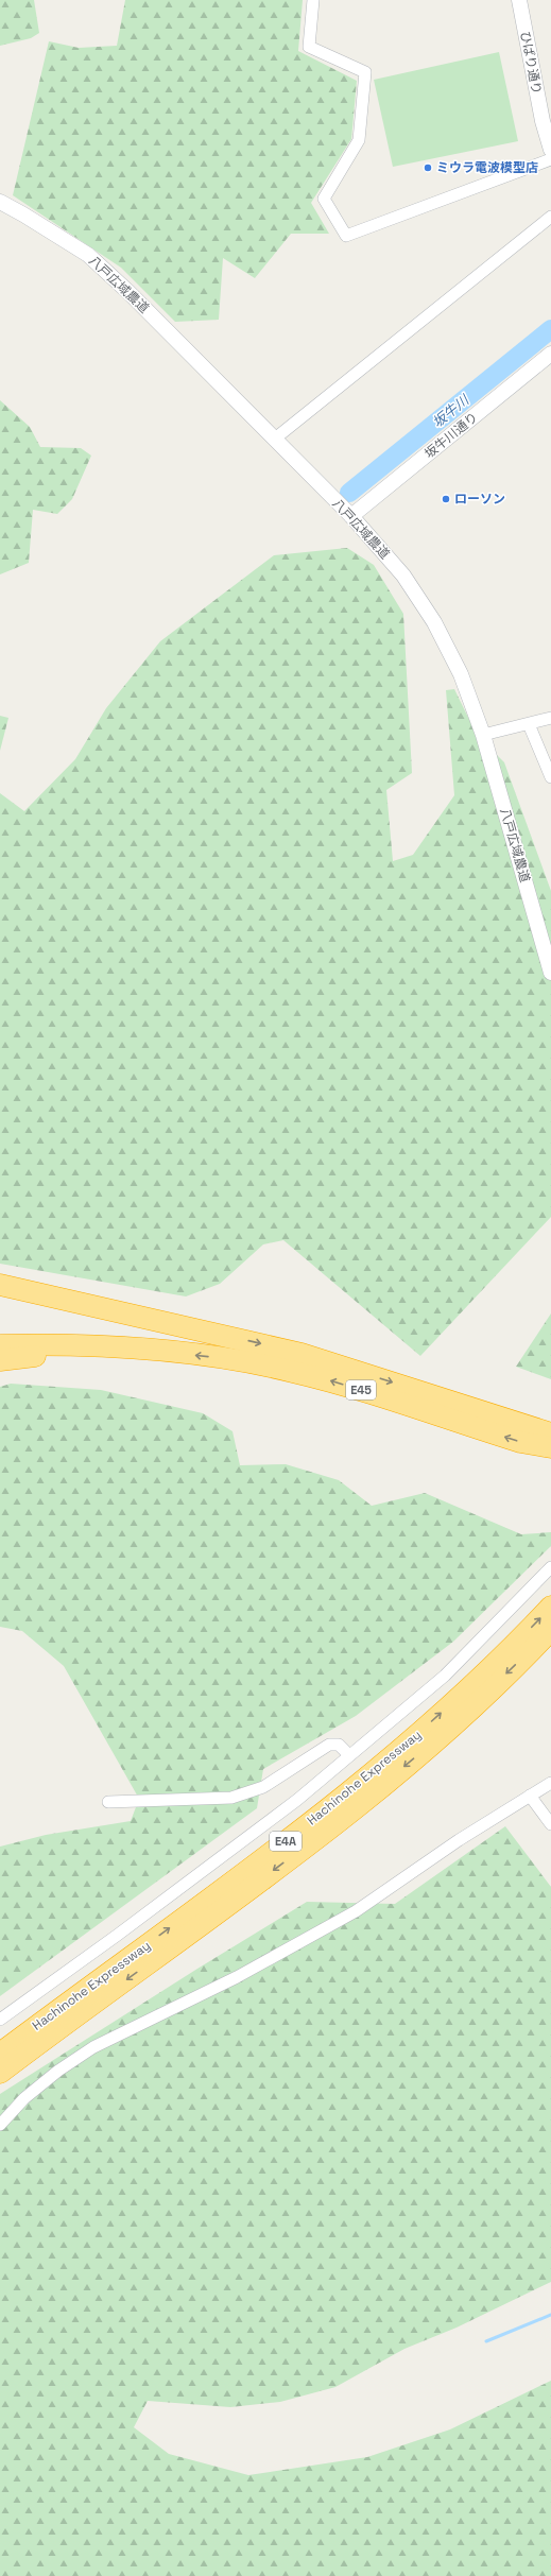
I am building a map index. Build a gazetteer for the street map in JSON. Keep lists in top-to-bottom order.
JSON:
{
  "streets": {
    "highway": ["E45", "Hachinohe Expressway", "E4A"],
    "street": ["ひばり通り", "八戸広域農道", "坂牛川通り"]
  },
  "crossings": [
    ["八戸広域農道", "坂牛川通り"]
  ],
  "water": ["坂牛川"],
  "places": ["ミウラ電波模型店", "ローソン"]
}
